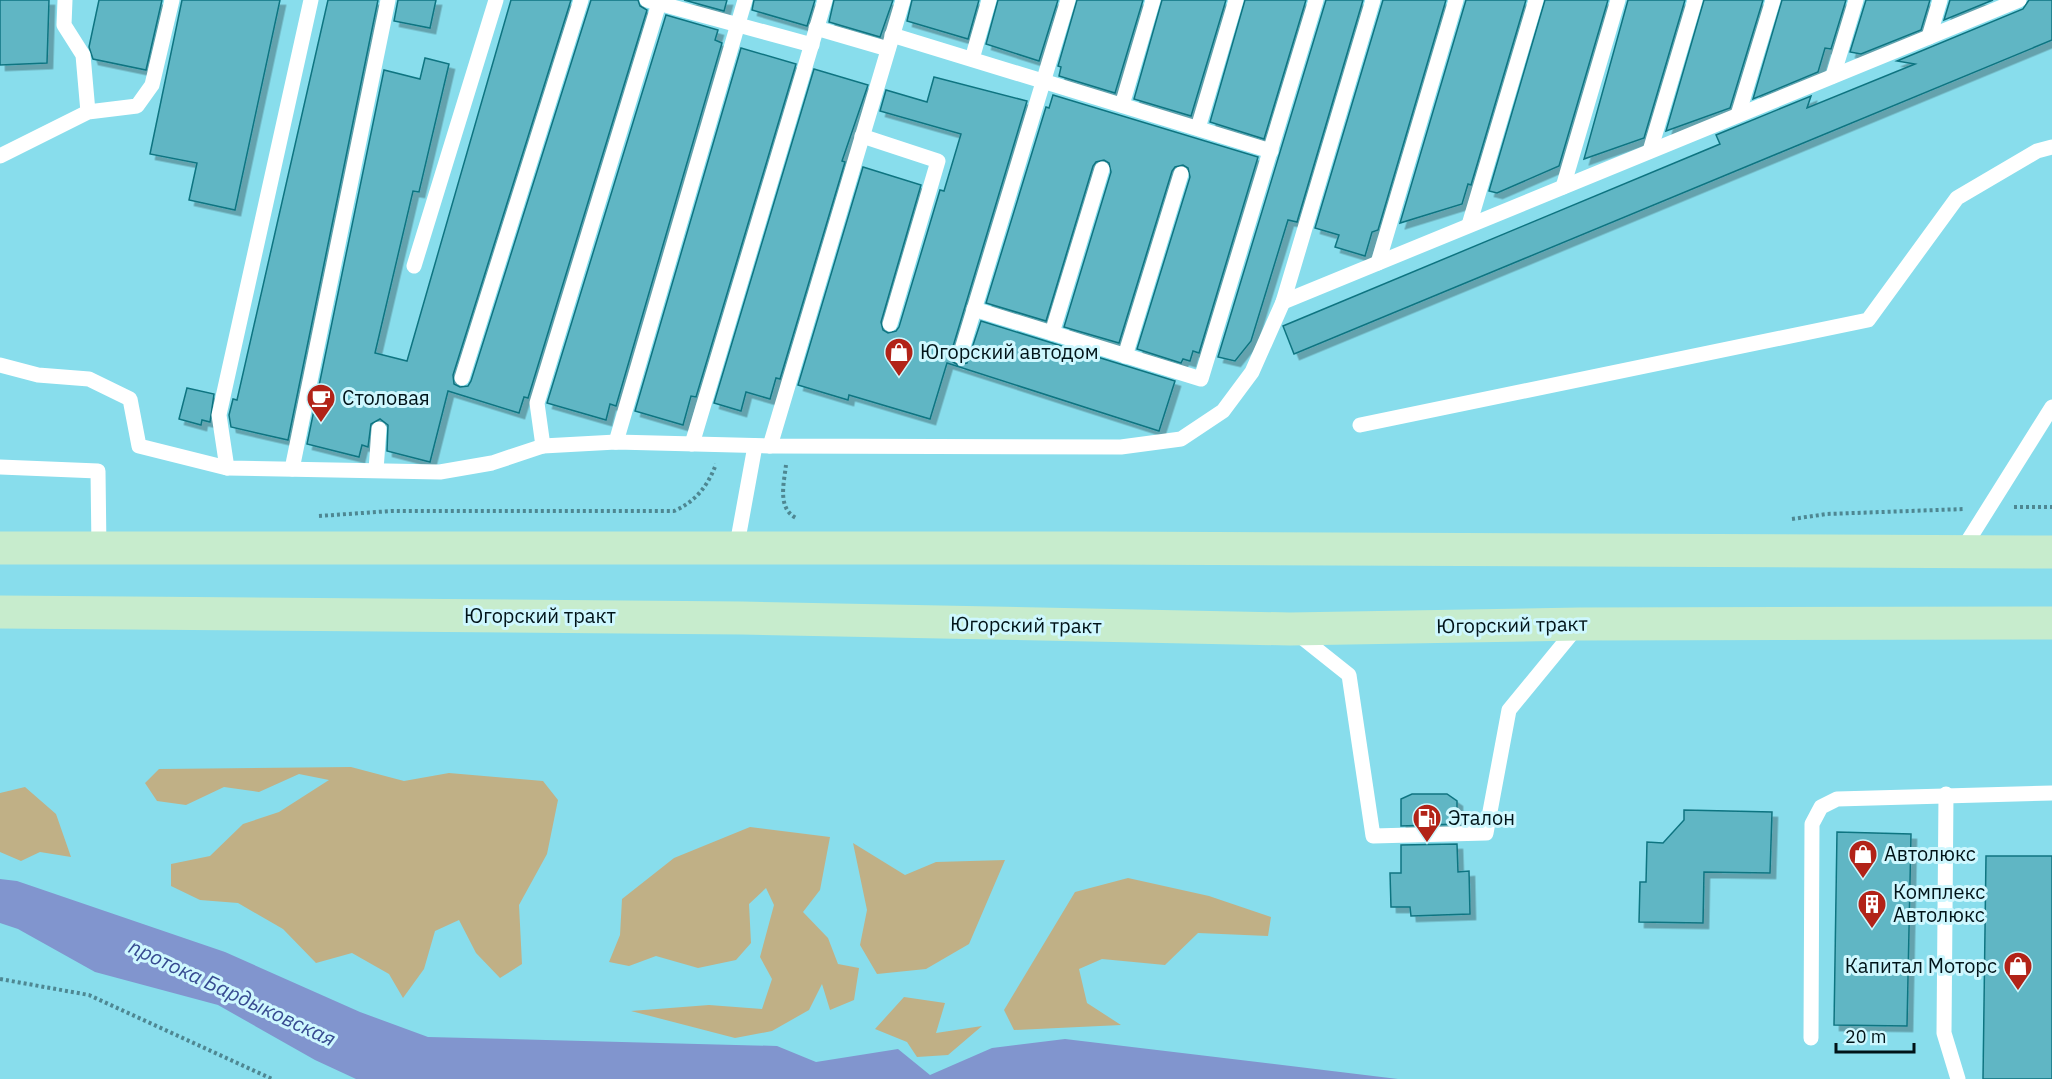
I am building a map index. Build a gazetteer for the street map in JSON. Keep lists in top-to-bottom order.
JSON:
{
  "streets": {
    "main road": ["Югорский тракт"]
  },
  "water": ["протока Бардыковская"],
  "places": {
    "shop": ["Югорский автодом", "Автолюкс", "Капитал Моторс"],
    "cafe": ["Столовая"],
    "fuel station": ["Эталон"],
    "building": ["Комплекс Автолюкс"]
  },
  "scale_bar": "20 m"
}
